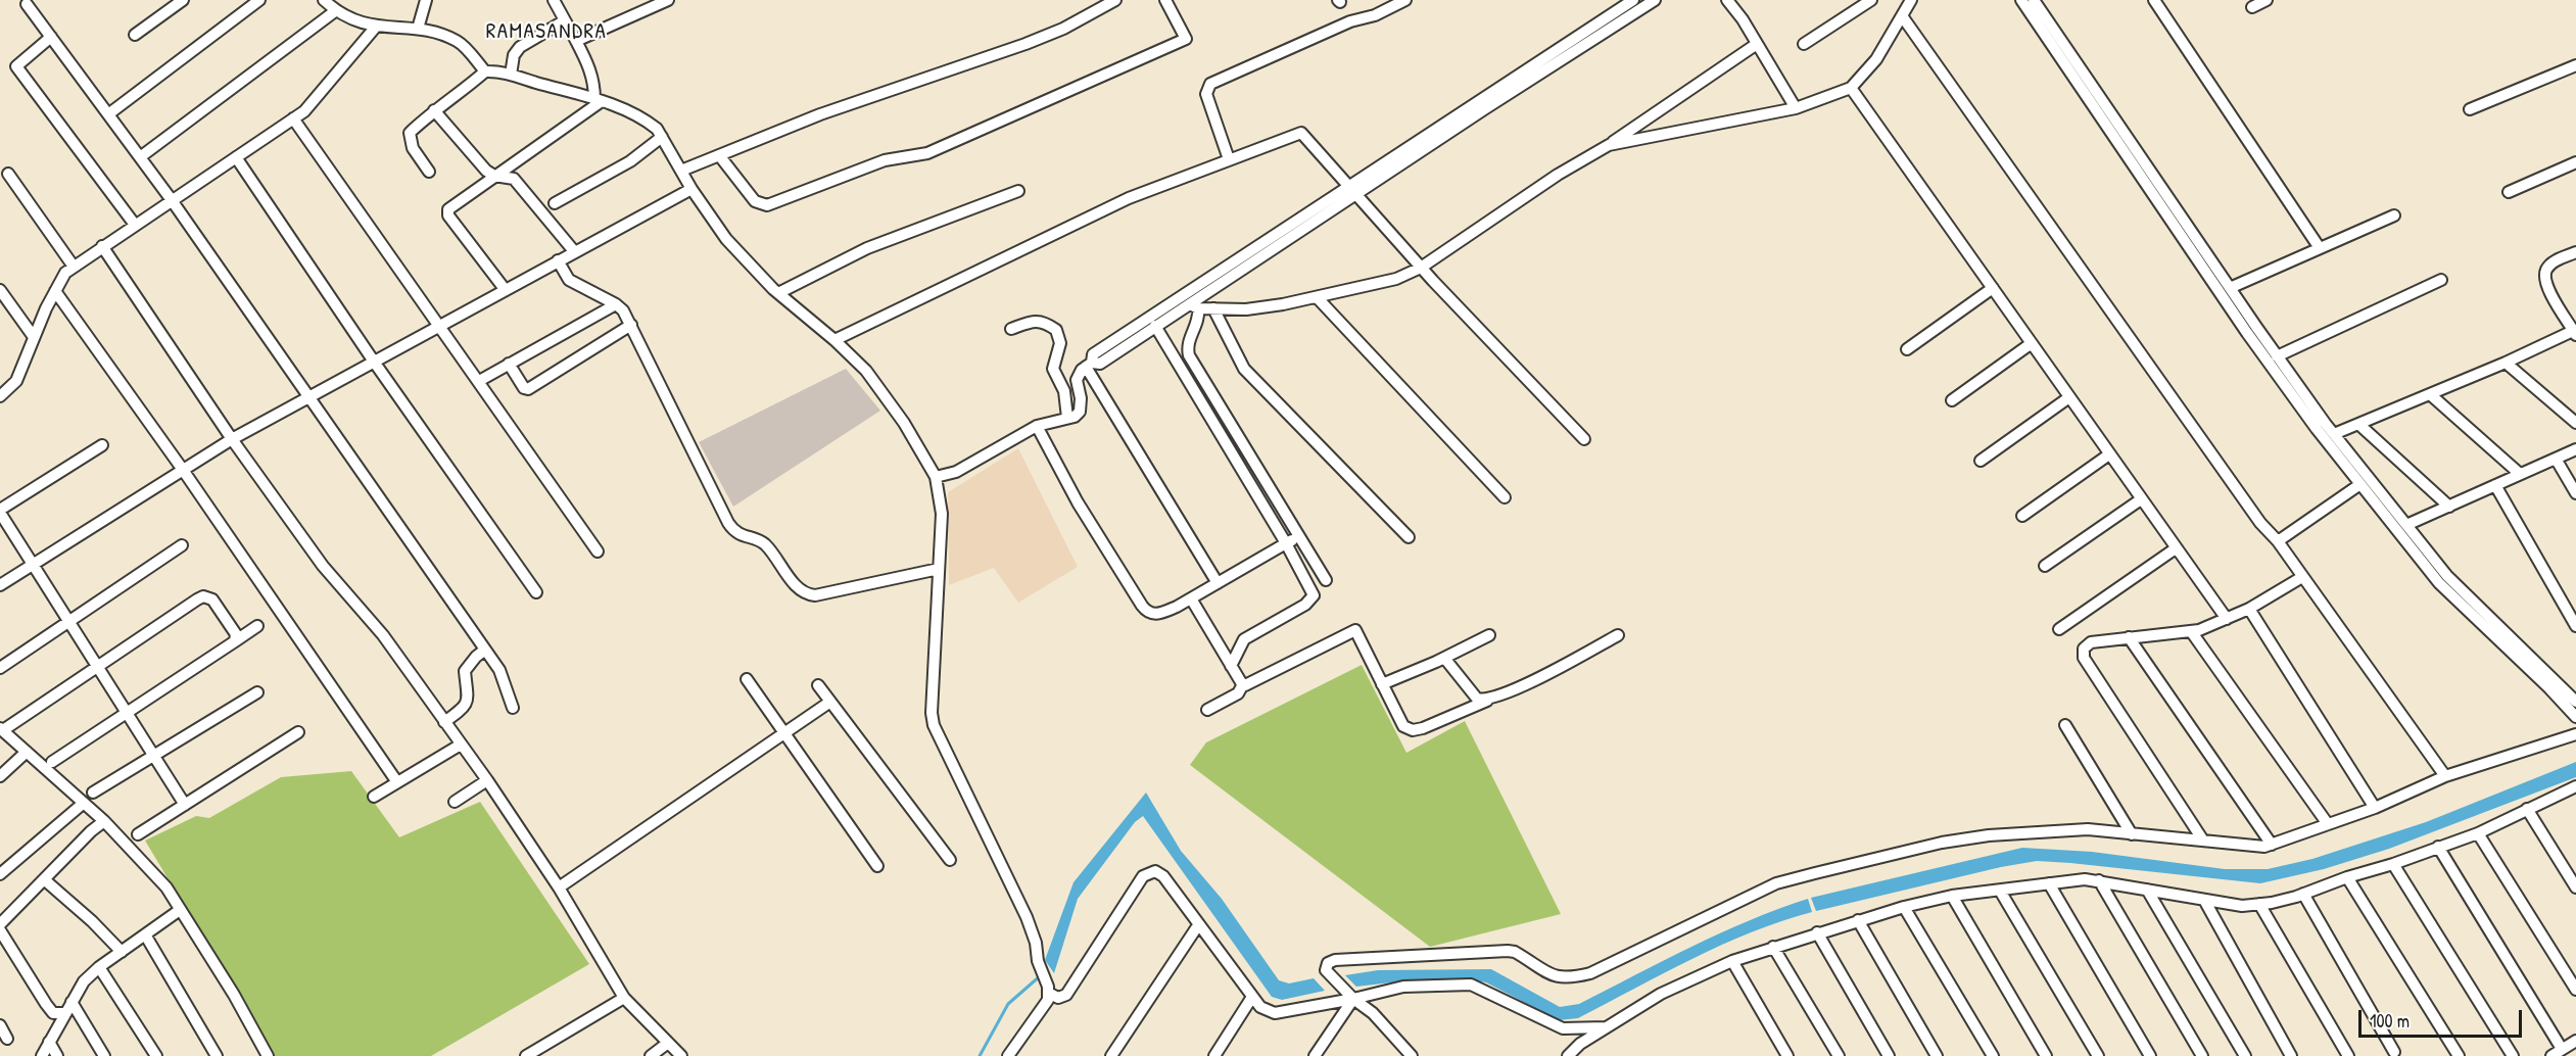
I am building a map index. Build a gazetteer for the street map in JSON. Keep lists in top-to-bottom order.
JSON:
{
  "districts": ["RAMASANDRA"],
  "scale_bar": "100 m"
}
